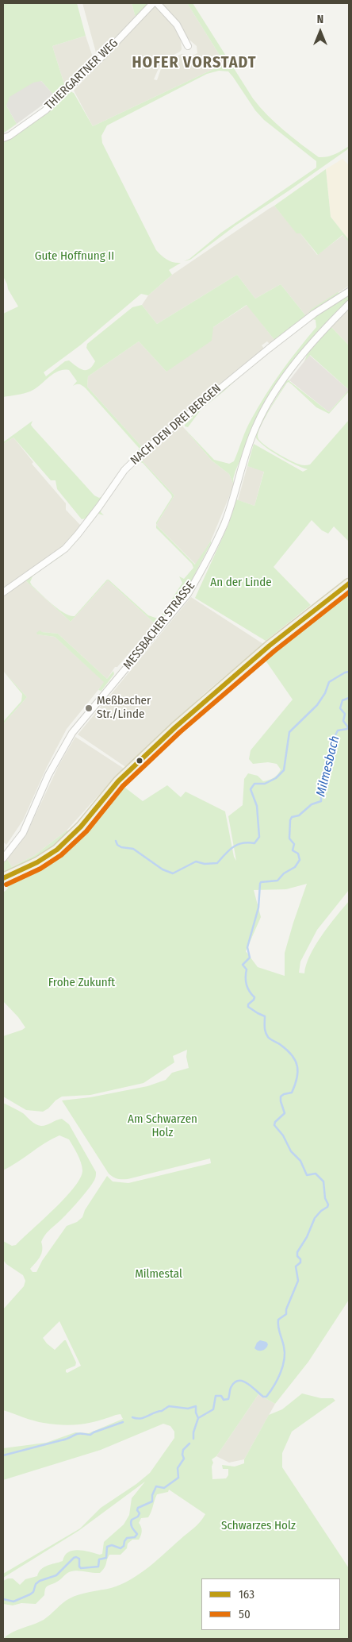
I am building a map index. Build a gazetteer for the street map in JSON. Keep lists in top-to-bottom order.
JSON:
{
  "streets": {
    "street": ["THIERGARTNER WEG", "NACH DEN DREI BERGEN", "MESSBACHER STRASSE"]
  },
  "districts": ["HOFER VORSTADT"],
  "water": ["Milmesbach"],
  "parks": [
    "Gute Hoffnung II",
    "An der Linde",
    "Frohe Zukunft",
    "Am Schwarzen Holz",
    "Milmestal",
    "Schwarzes Holz"
  ],
  "places": ["Meßbacher Str./Linde"],
  "lines": ["transit line 163", "transit line 50"],
  "legend": ["163", "50"],
  "north": "top"
}
